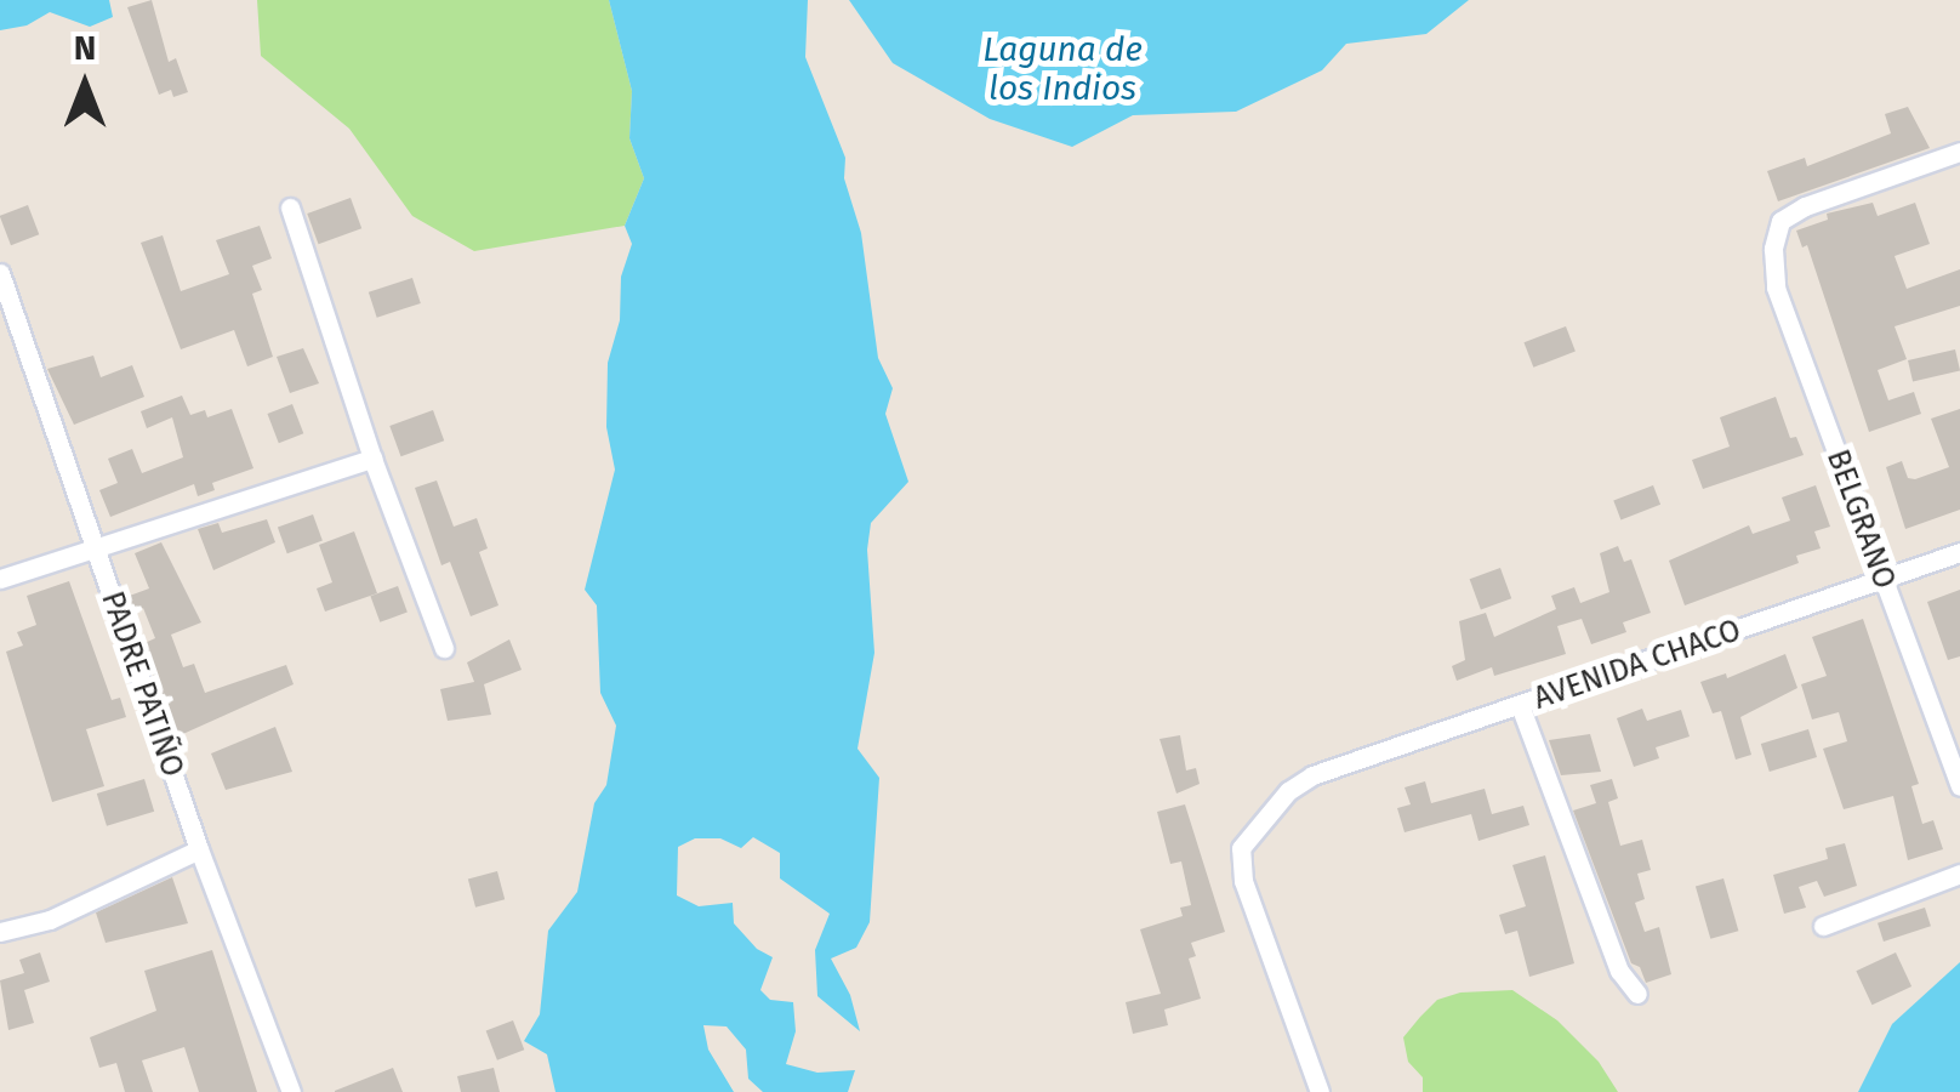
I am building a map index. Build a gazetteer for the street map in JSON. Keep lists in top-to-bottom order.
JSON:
{
  "streets": {
    "street": ["BELGRANO", "AVENIDA CHACO", "PADRE PATIÑO"]
  },
  "crossings": [
    ["BELGRANO", "AVENIDA CHACO"]
  ],
  "water": ["Laguna de los Indios"],
  "north": "top"
}
